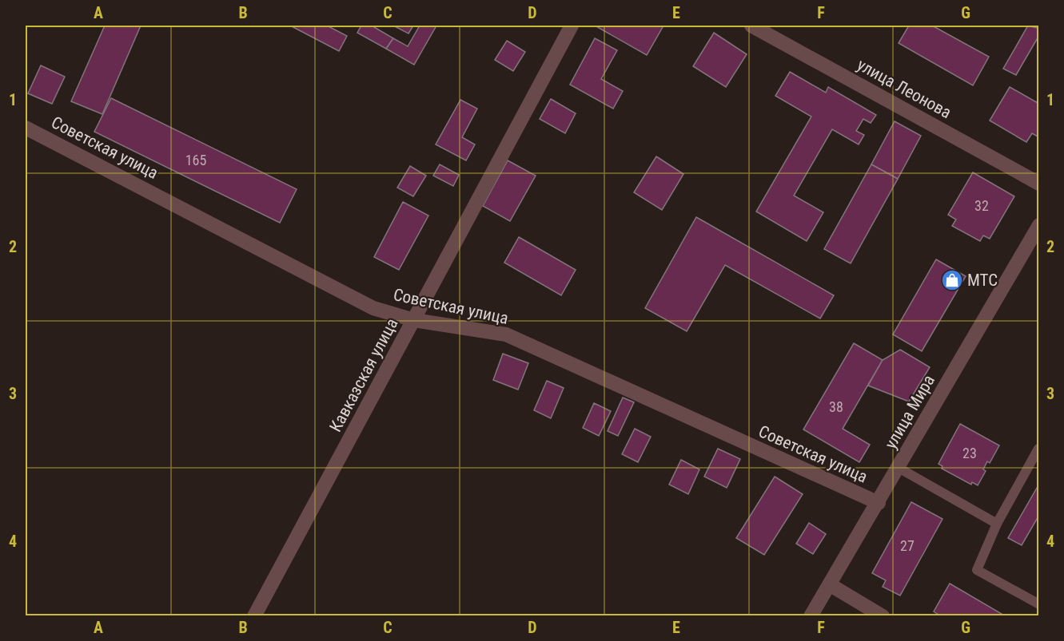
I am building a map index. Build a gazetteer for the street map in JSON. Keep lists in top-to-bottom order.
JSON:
{
  "streets": {
    "street": [
      "улица Леонова",
      "Советская улица",
      "Кавказская улица",
      "улица Мира"
    ]
  },
  "crossings": [
    ["Советская улица", "Кавказская улица"],
    ["Советская улица", "улица Мира"]
  ],
  "places": {
    "shop": ["МТС"]
  },
  "house_numbers": [
    "165",
    "32",
    "38",
    "23",
    "27"
  ],
  "grid": {
    "columns": [
      "A",
      "B",
      "C",
      "D",
      "E",
      "F",
      "G"
    ],
    "rows": [
      "1",
      "2",
      "3",
      "4"
    ]
  }
}
